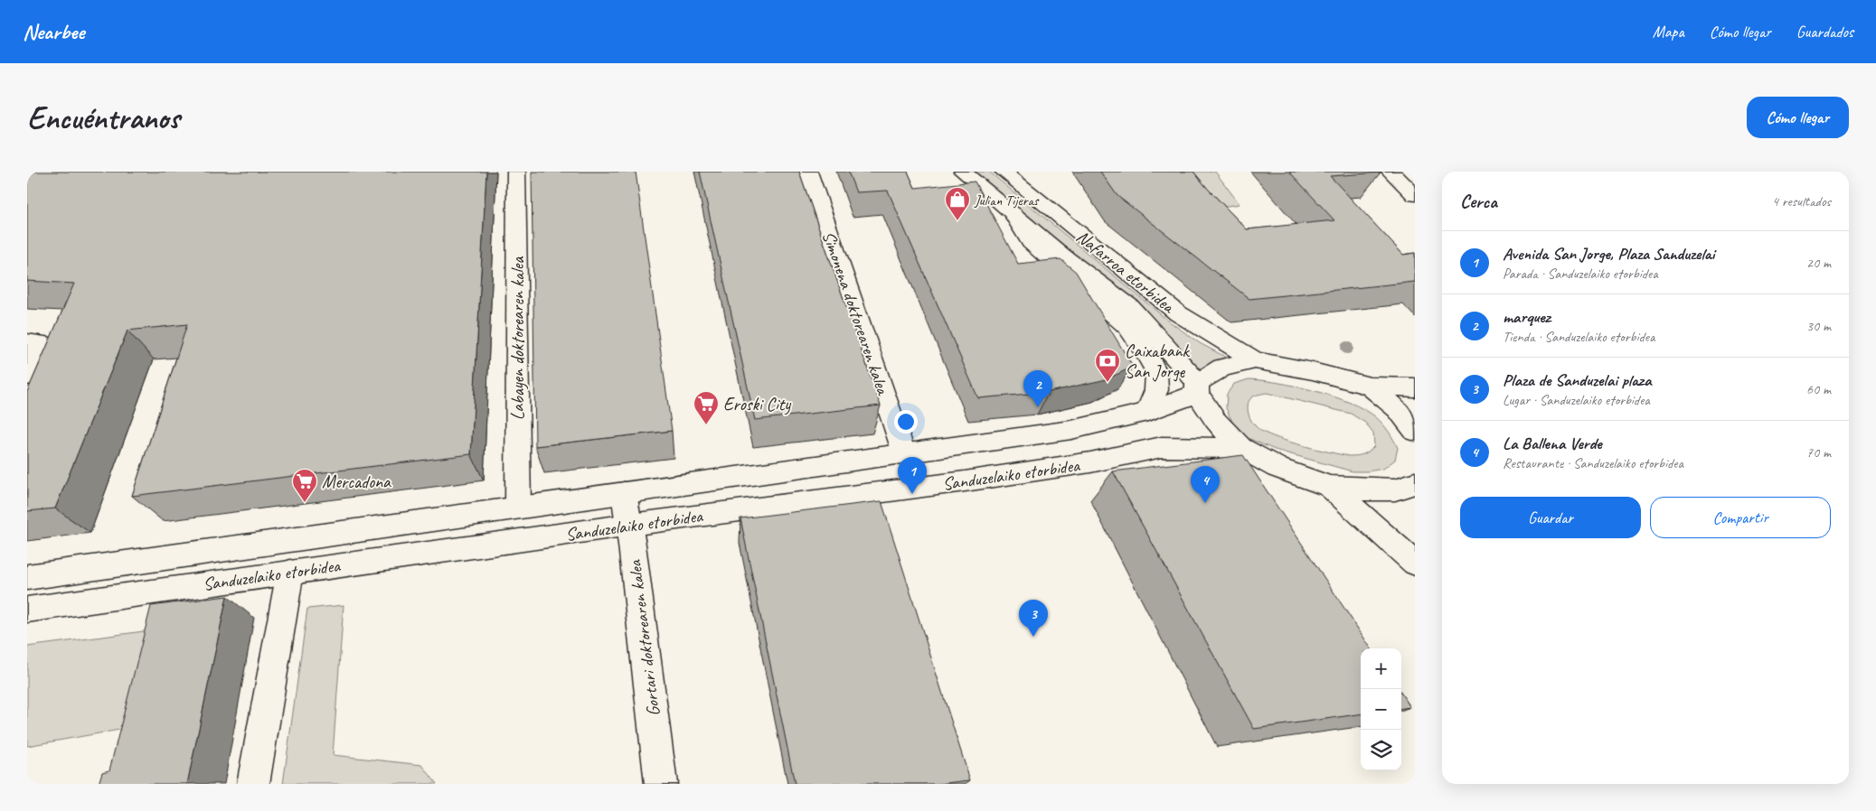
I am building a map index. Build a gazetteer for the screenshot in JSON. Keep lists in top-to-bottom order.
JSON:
{
  "streets": {
    "main road": [
      "Nafarroa etorbidea",
      "Simonena doktorearen kalea",
      "Labayen doktorearen kalea",
      "Sanduzelaiko etorbidea",
      "Gortari doktorearen kalea"
    ]
  },
  "crossings": [
    ["Nafarroa etorbidea", "Sanduzelaiko etorbidea"],
    ["Simonena doktorearen kalea", "Sanduzelaiko etorbidea"],
    ["Labayen doktorearen kalea", "Sanduzelaiko etorbidea"],
    ["Sanduzelaiko etorbidea", "Gortari doktorearen kalea"]
  ],
  "places": {
    "shop": ["Julian Tijeras"],
    "bank": ["Caixabank San Jorge"],
    "supermarket": ["Eroski City", "Mercadona"]
  },
  "page": {
    "header": "Nearbee",
    "nav": ["Mapa", "Cómo llegar", "Guardados"],
    "buttons": [
      "Cómo llegar",
      ["Guardar", "Compartir"]
    ],
    "title": "Encuéntranos",
    "heading": ["Cerca", "4 resultados"],
    "list": [
      {
        "mark": "1",
        "name": "Avenida San Jorge, Plaza Sanduzelai",
        "note": "Parada · Sanduzelaiko etorbidea",
        "value": "20 m"
      },
      {
        "mark": "2",
        "name": "marquez",
        "note": "Tienda · Sanduzelaiko etorbidea",
        "value": "30 m"
      },
      {
        "mark": "3",
        "name": "Plaza de Sanduzelai plaza",
        "note": "Lugar · Sanduzelaiko etorbidea",
        "value": "60 m"
      },
      {
        "mark": "4",
        "name": "La Ballena Verde",
        "note": "Restaurante · Sanduzelaiko etorbidea",
        "value": "70 m"
      }
    ],
    "pins": [
      "2",
      "1",
      "4",
      "3"
    ],
    "map_buttons": ["+", "−"]
  }
}
